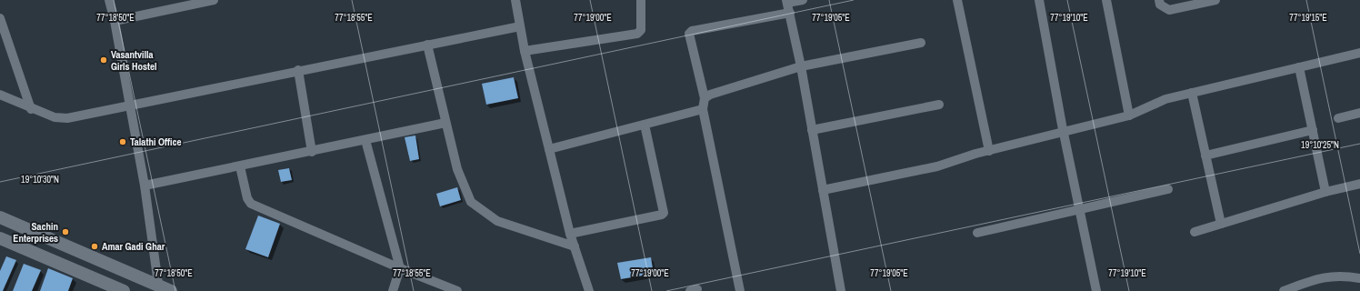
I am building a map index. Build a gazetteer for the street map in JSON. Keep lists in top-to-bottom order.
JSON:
{
  "places": [
    "Vasantvilla Girls Hostel",
    "Talathi Office",
    "Sachin Enterprises",
    "Amar Gadi Ghar"
  ],
  "coordinates": [
    "77°19'15\"E",
    "77°18'50\"E",
    "77°18'55\"E",
    "77°19'00\"E",
    "77°19'05\"E",
    "77°19'10\"E",
    "19°10'25\"N",
    "19°10'30\"N"
  ]
}
